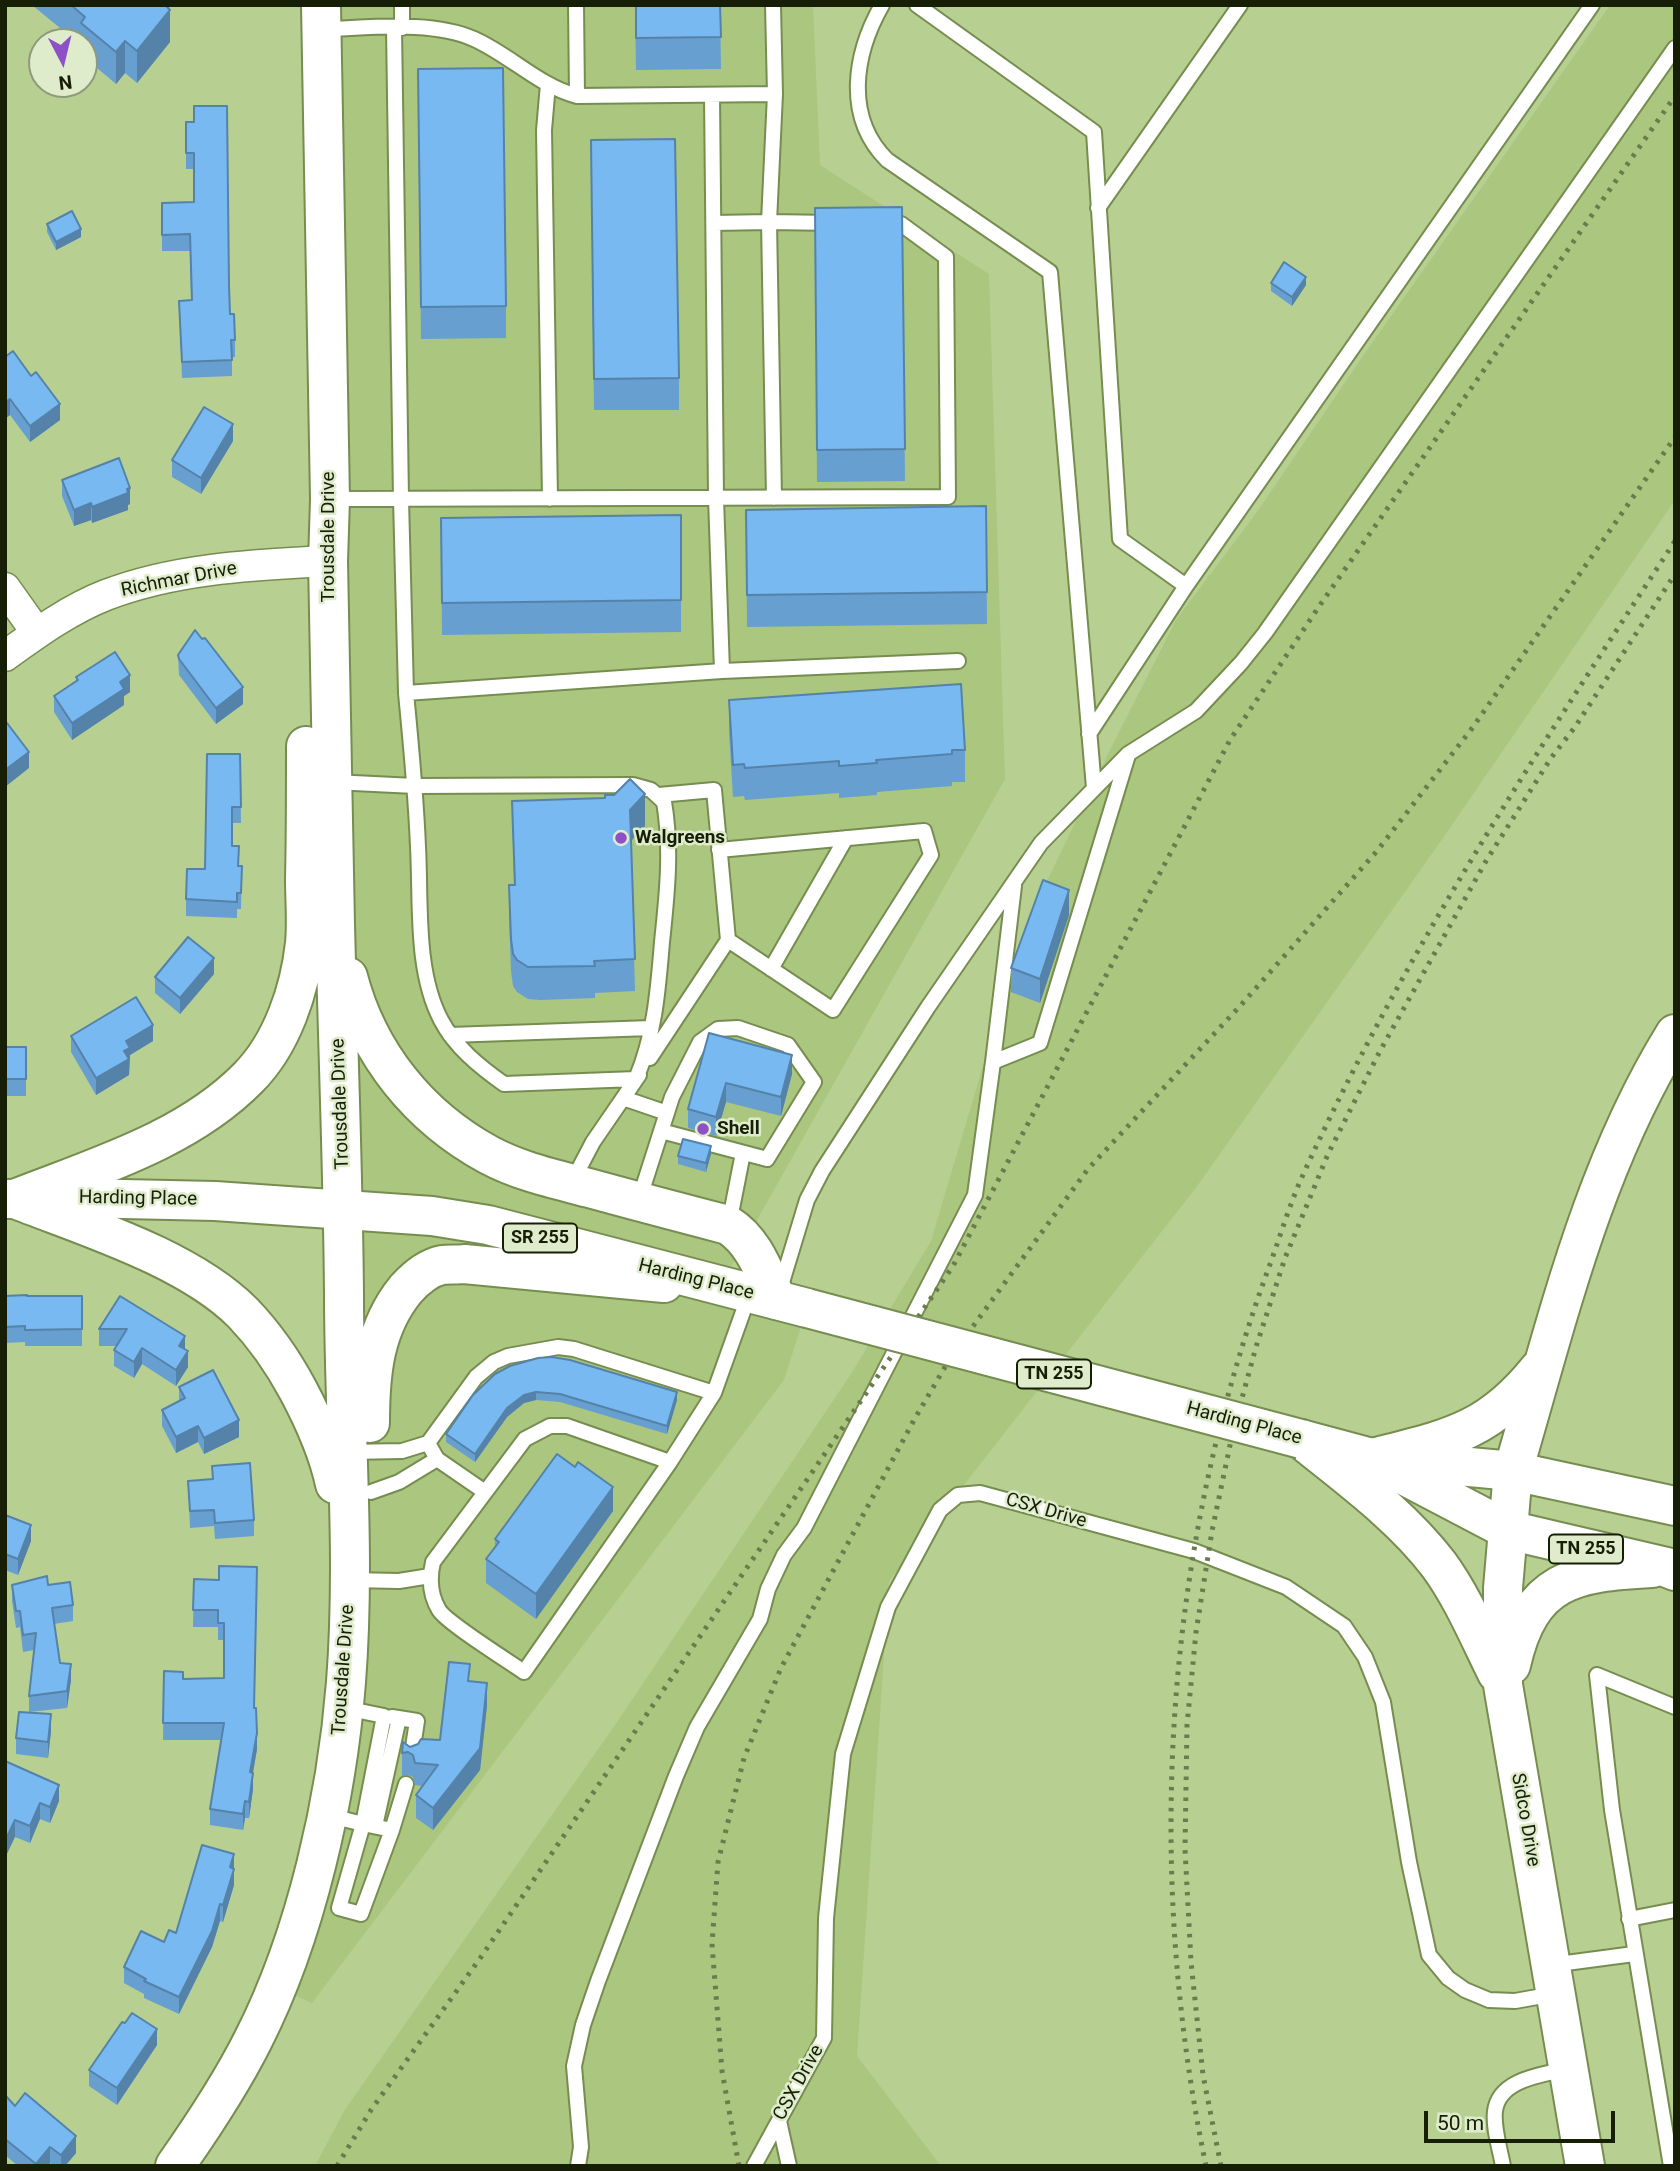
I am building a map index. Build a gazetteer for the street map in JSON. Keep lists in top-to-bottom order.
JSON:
{
  "streets": {
    "main road": [
      "Trousdale Drive",
      "Harding Place",
      "SR 255",
      "TN 255",
      "Sidco Drive"
    ],
    "street": ["Richmar Drive"],
    "lane": ["CSX Drive"]
  },
  "crossings": [
    ["Trousdale Drive", "Richmar Drive"],
    ["Trousdale Drive", "Harding Place"],
    ["Harding Place", "TN 255"],
    ["Harding Place", "Sidco Drive"],
    ["TN 255", "Sidco Drive"],
    ["CSX Drive", "Sidco Drive"]
  ],
  "places": ["Walgreens", "Shell"],
  "scale_bar": "50 m",
  "north": "bottom"
}
